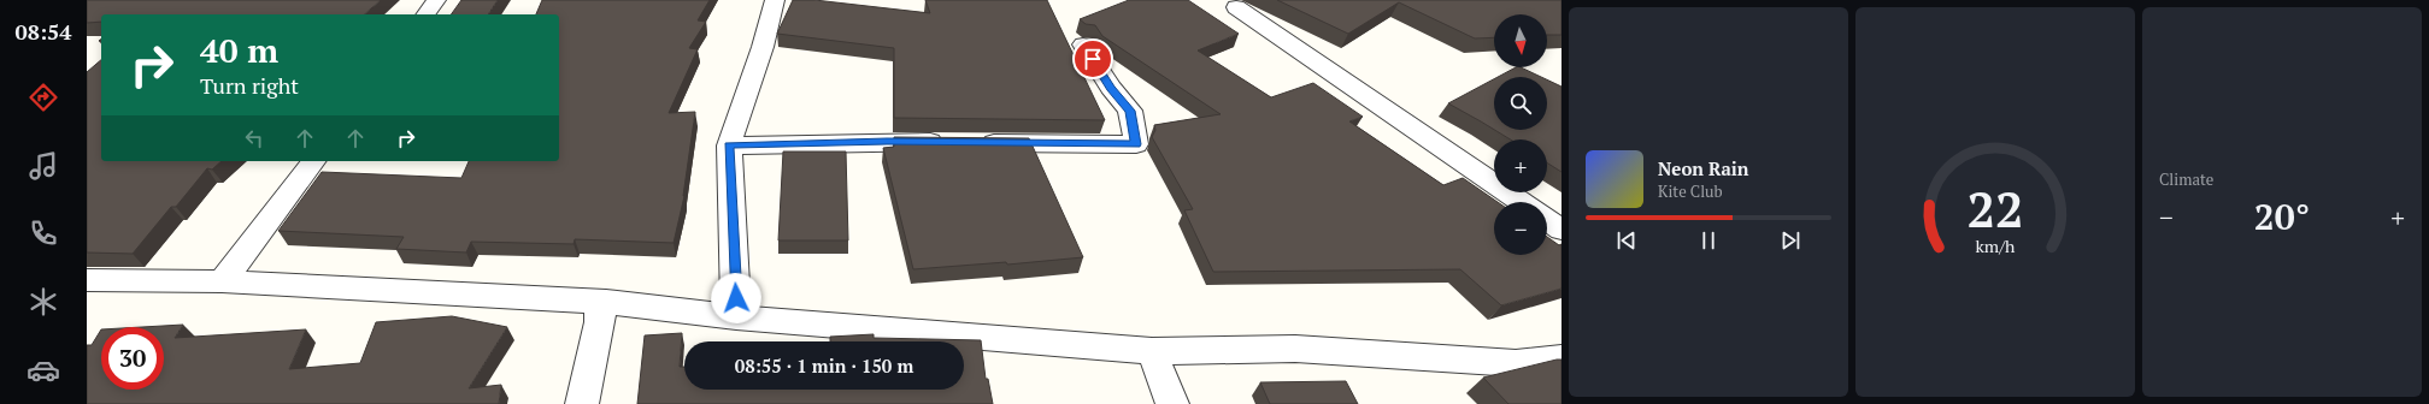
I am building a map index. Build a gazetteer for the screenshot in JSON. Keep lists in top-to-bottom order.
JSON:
{
  "north": "bottom",
  "page": {
    "tabs": "08:54",
    "tile": "Climate",
    "map_buttons": ["+", "−"],
    "turn": ["40 m", "Turn right"],
    "song": ["Neon Rain", "Kite Club"],
    "heat": ["−", "20°", "+"],
    "limit": "30",
    "trip": "08:55 · 1 min · 150 m",
    "gauge": ["22", "km/h"]
  }
}
